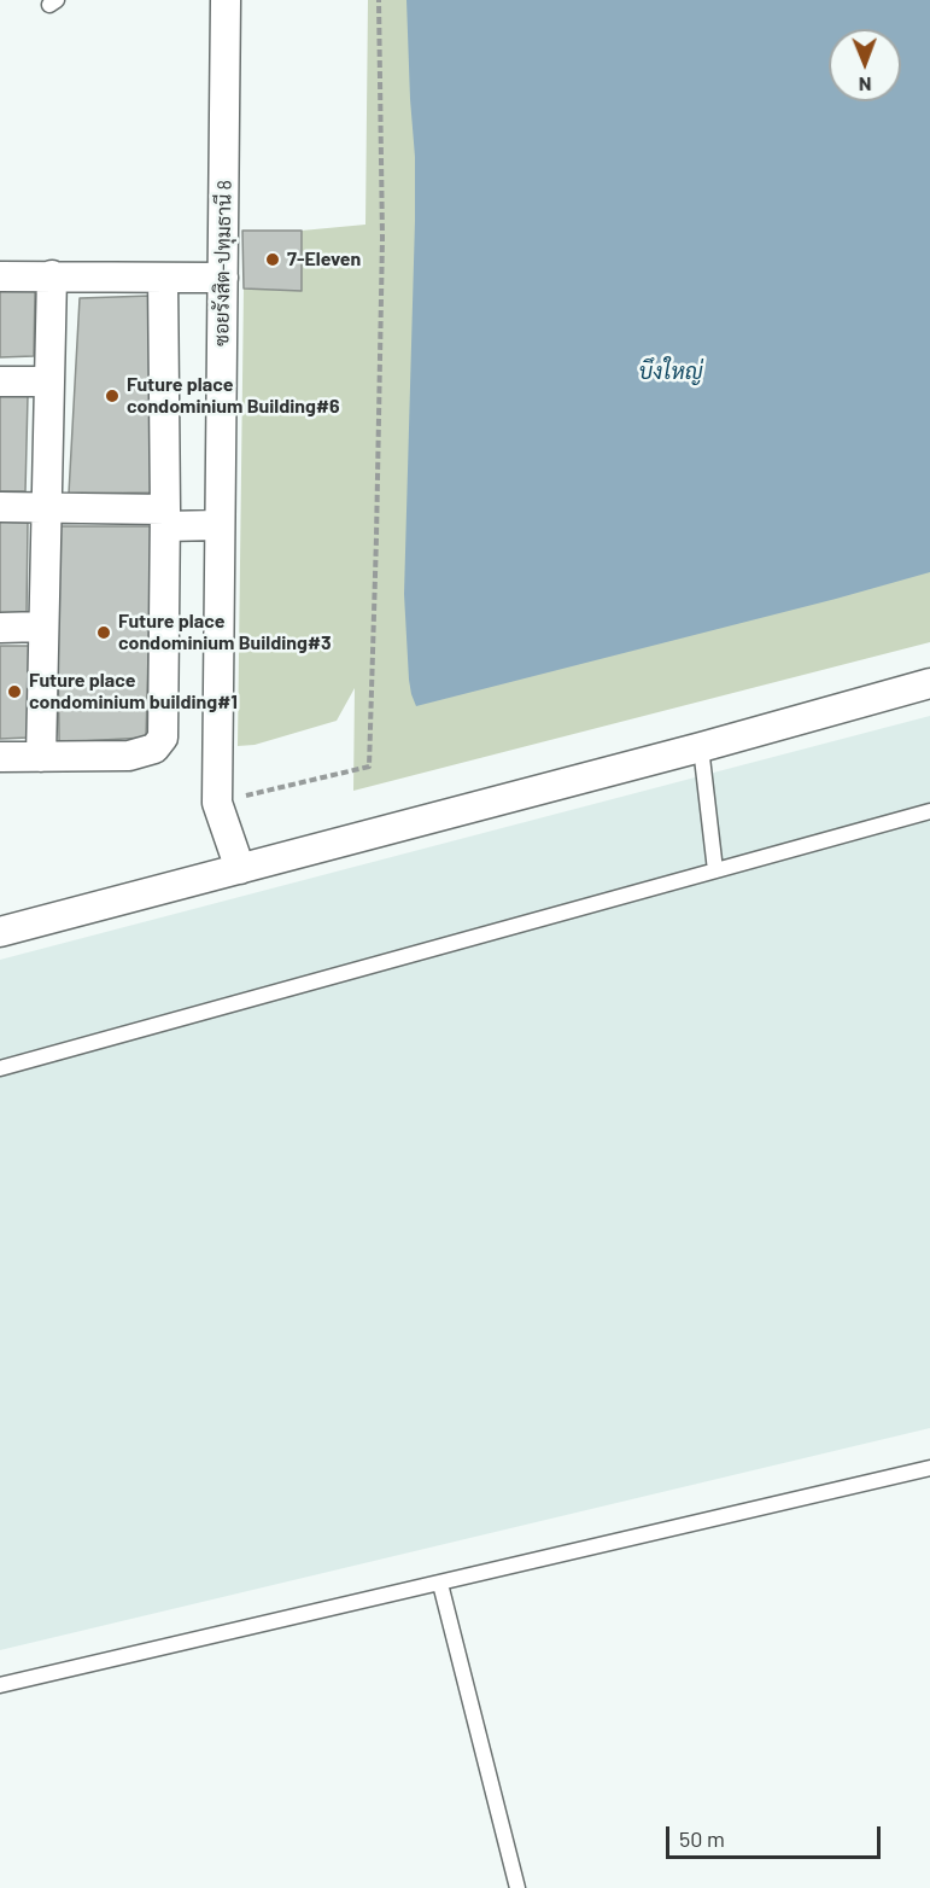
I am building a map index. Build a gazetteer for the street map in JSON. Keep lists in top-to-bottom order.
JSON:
{
  "streets": {
    "street": ["ซอยรังสิต-ปทุมธานี 8"]
  },
  "water": ["บึงใหญ่"],
  "places": [
    "7-Eleven",
    "Future place condominium Building#6",
    "Future place condominium Building#3",
    "Future place condominium building#1"
  ],
  "scale_bar": "50 m",
  "north": "bottom"
}
